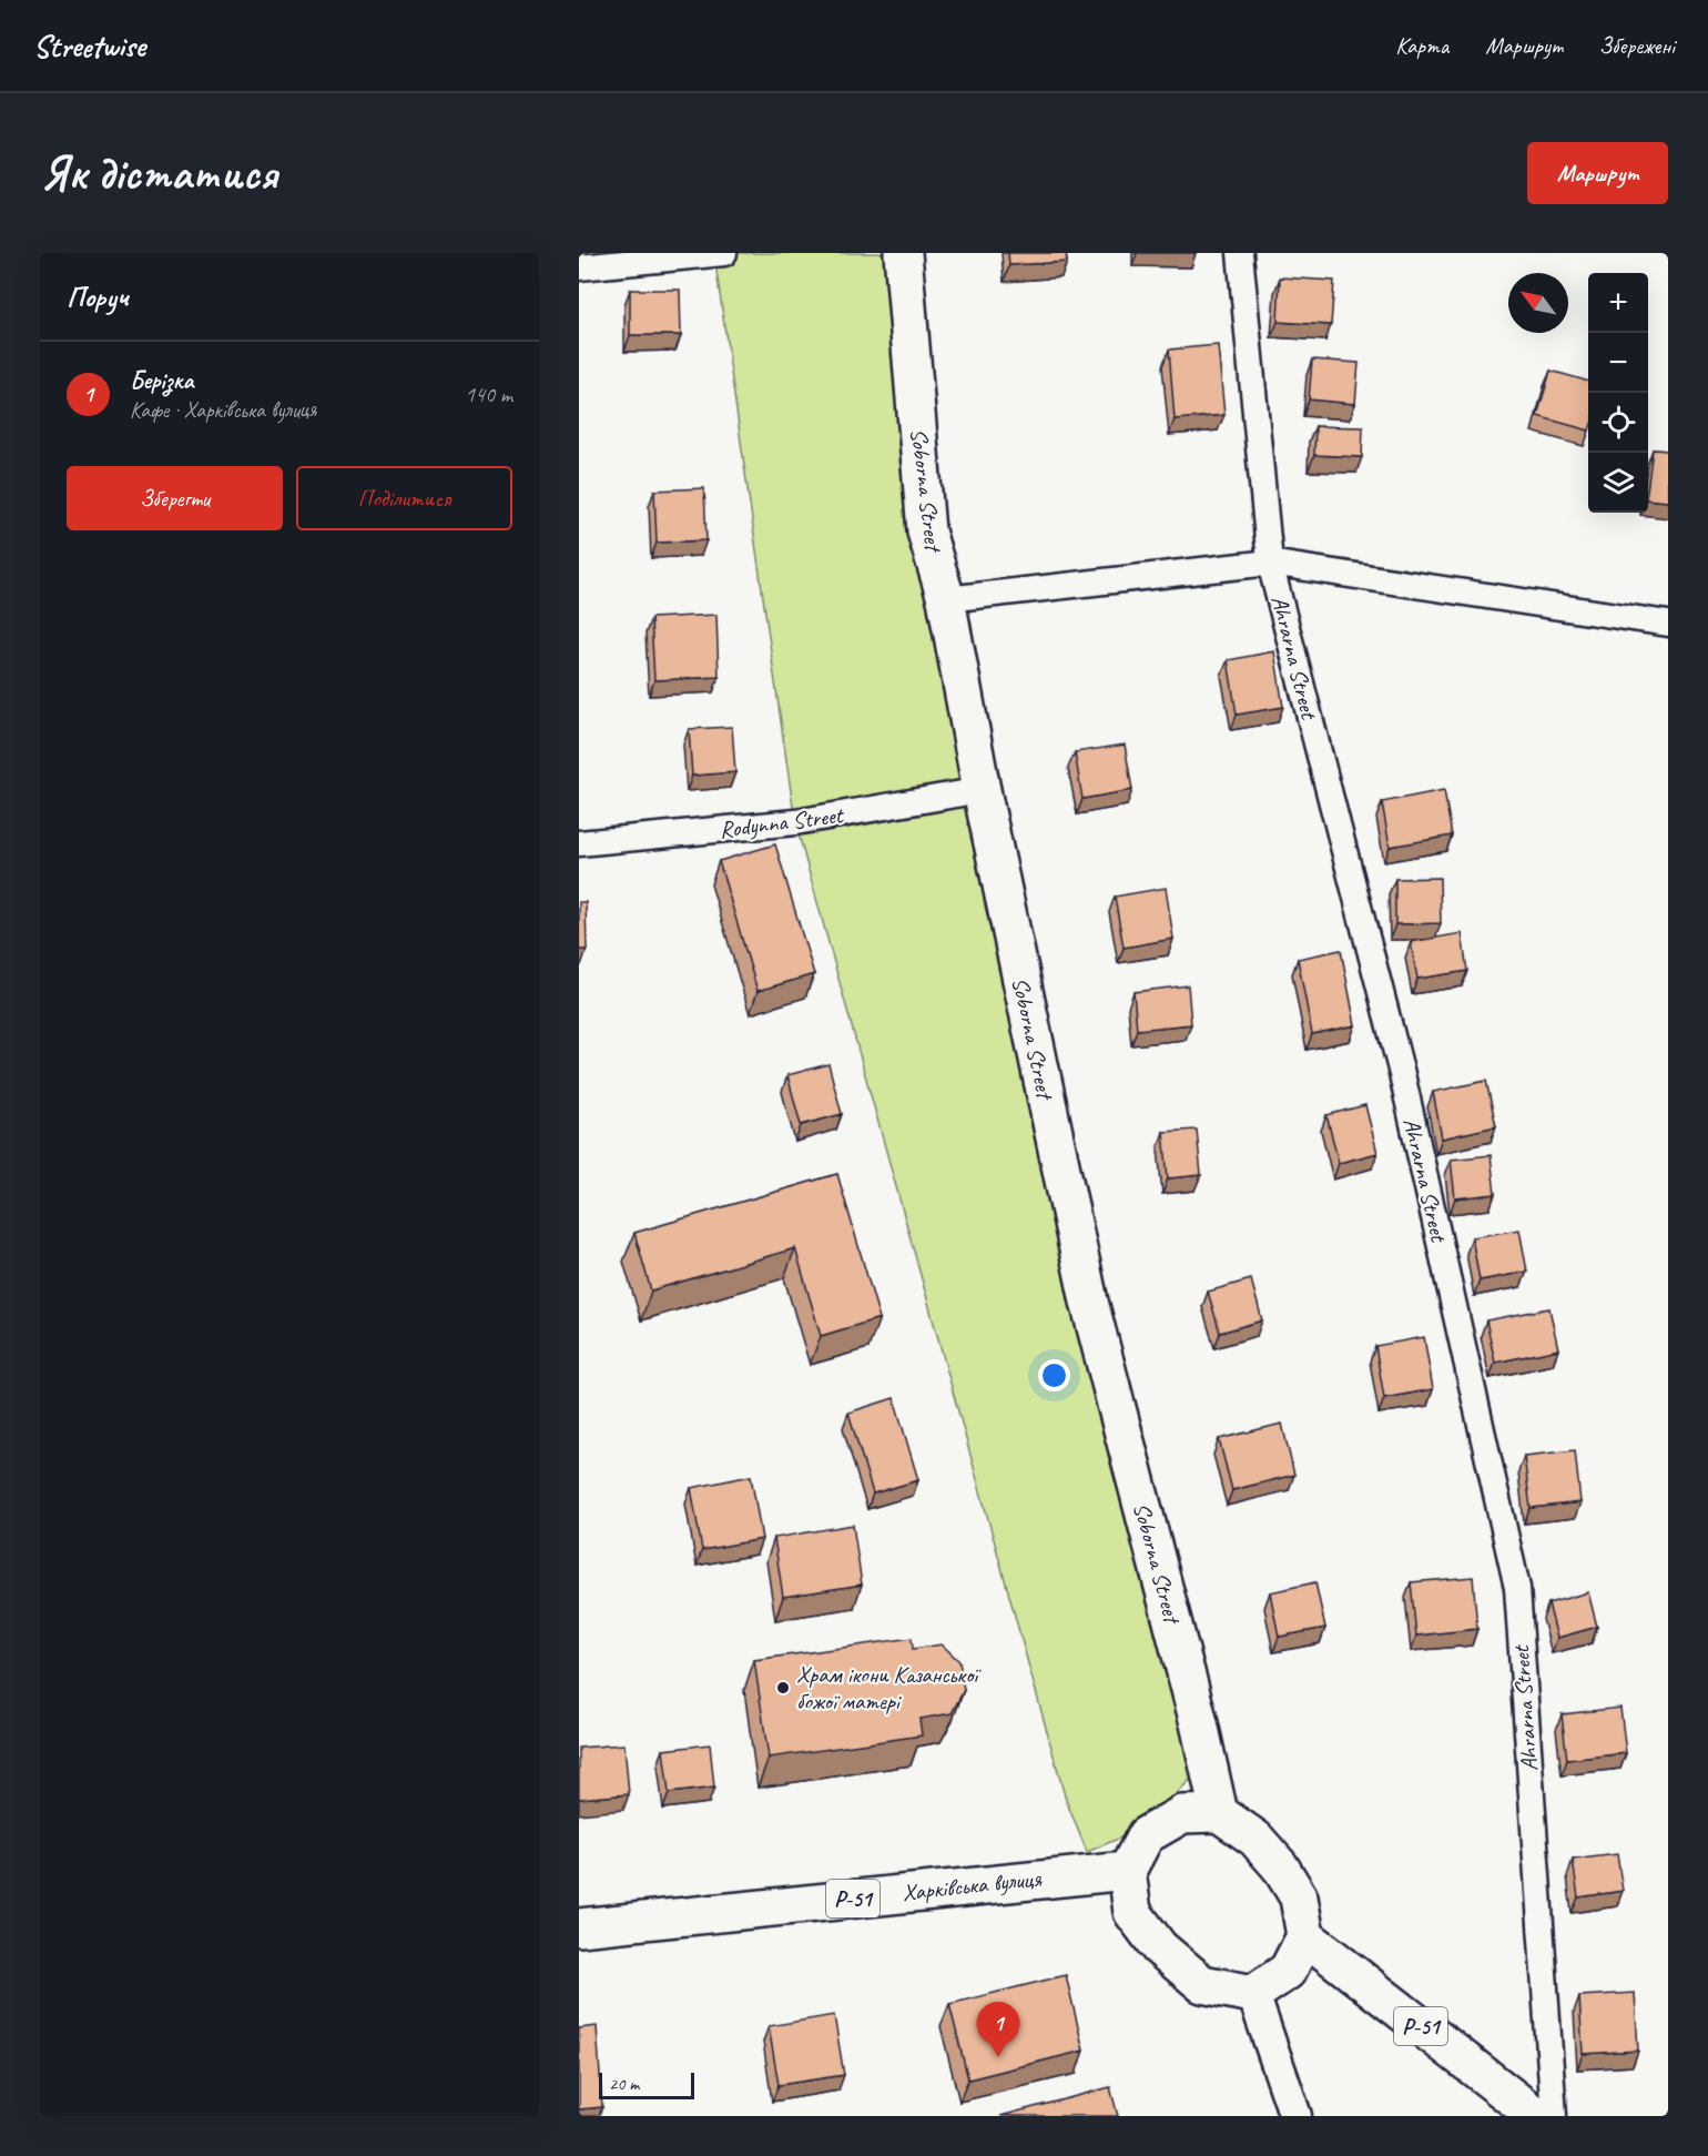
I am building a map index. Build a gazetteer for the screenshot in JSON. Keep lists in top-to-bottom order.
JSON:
{
  "streets": {
    "main road": ["Soborna Street", "Харківська вулиця", "Р-51"],
    "street": ["Ahrarna Street", "Rodynna Street"]
  },
  "crossings": [
    ["Soborna Street", "Rodynna Street"],
    ["Soborna Street", "Харківська вулиця"],
    ["Soborna Street", "Р-51"],
    ["Харківська вулиця", "Р-51"]
  ],
  "places": ["Храм ікони Казанської божої матері"],
  "scale_bar": "20 m",
  "north": "top left",
  "page": {
    "header": "Streetwise",
    "nav": ["Карта", "Маршрут", "Збережені"],
    "buttons": [
      "Маршрут",
      ["Зберегти", "Поділитися"]
    ],
    "title": "Як дістатися",
    "heading": "Поруч",
    "map_buttons": ["+", "−"],
    "list": [
      {
        "mark": "1",
        "name": "Берізка",
        "note": "Кафе · Харківська вулиця",
        "value": "140 m"
      }
    ],
    "pins": "1",
    "scale": "20 m"
  }
}
